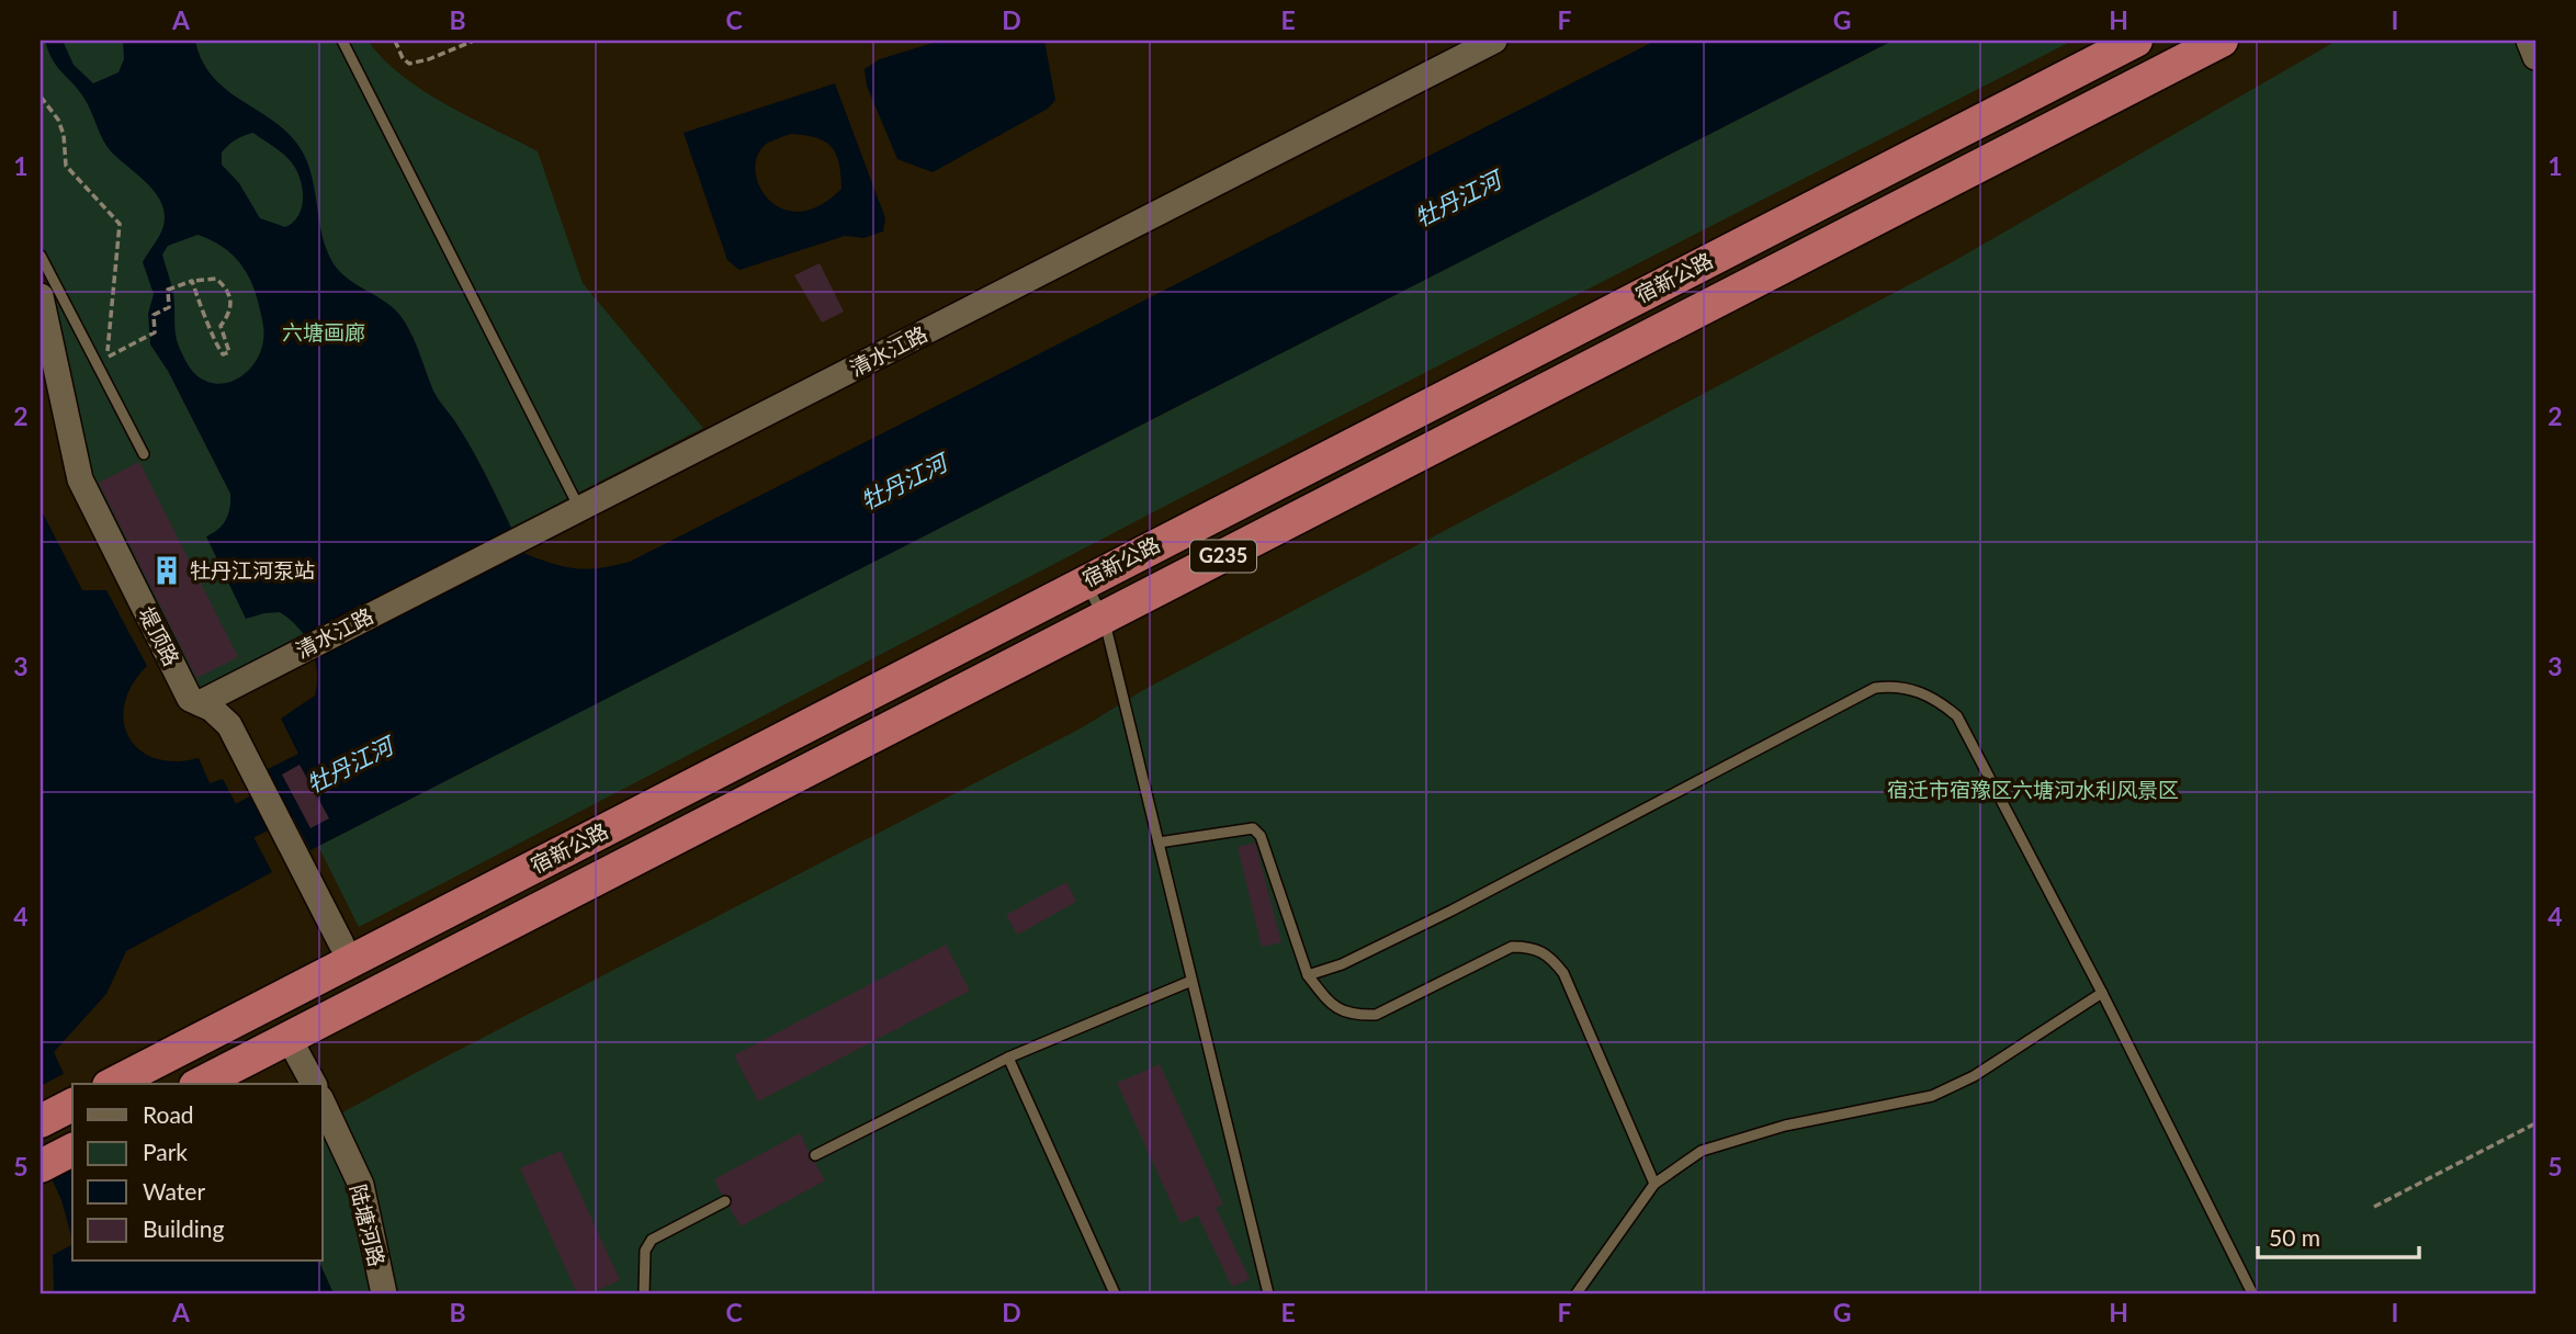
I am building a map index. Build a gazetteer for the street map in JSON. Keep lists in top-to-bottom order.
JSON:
{
  "streets": {
    "highway": ["宿新公路", "G235"],
    "street": ["清水江路", "堤顶路", "陆塘河路"]
  },
  "crossings": [
    ["清水江路", "堤顶路"]
  ],
  "water": ["牡丹江河"],
  "parks": ["六塘画廊", "宿迁市宿豫区六塘河水利风景区"],
  "places": {
    "building": ["牡丹江河泵站"]
  },
  "legend": [
    "Road",
    "Park",
    "Water",
    "Building"
  ],
  "scale_bar": "50 m",
  "grid": {
    "columns": [
      "A",
      "B",
      "C",
      "D",
      "E",
      "F",
      "G",
      "H",
      "I"
    ],
    "rows": [
      "1",
      "2",
      "3",
      "4",
      "5"
    ]
  }
}
